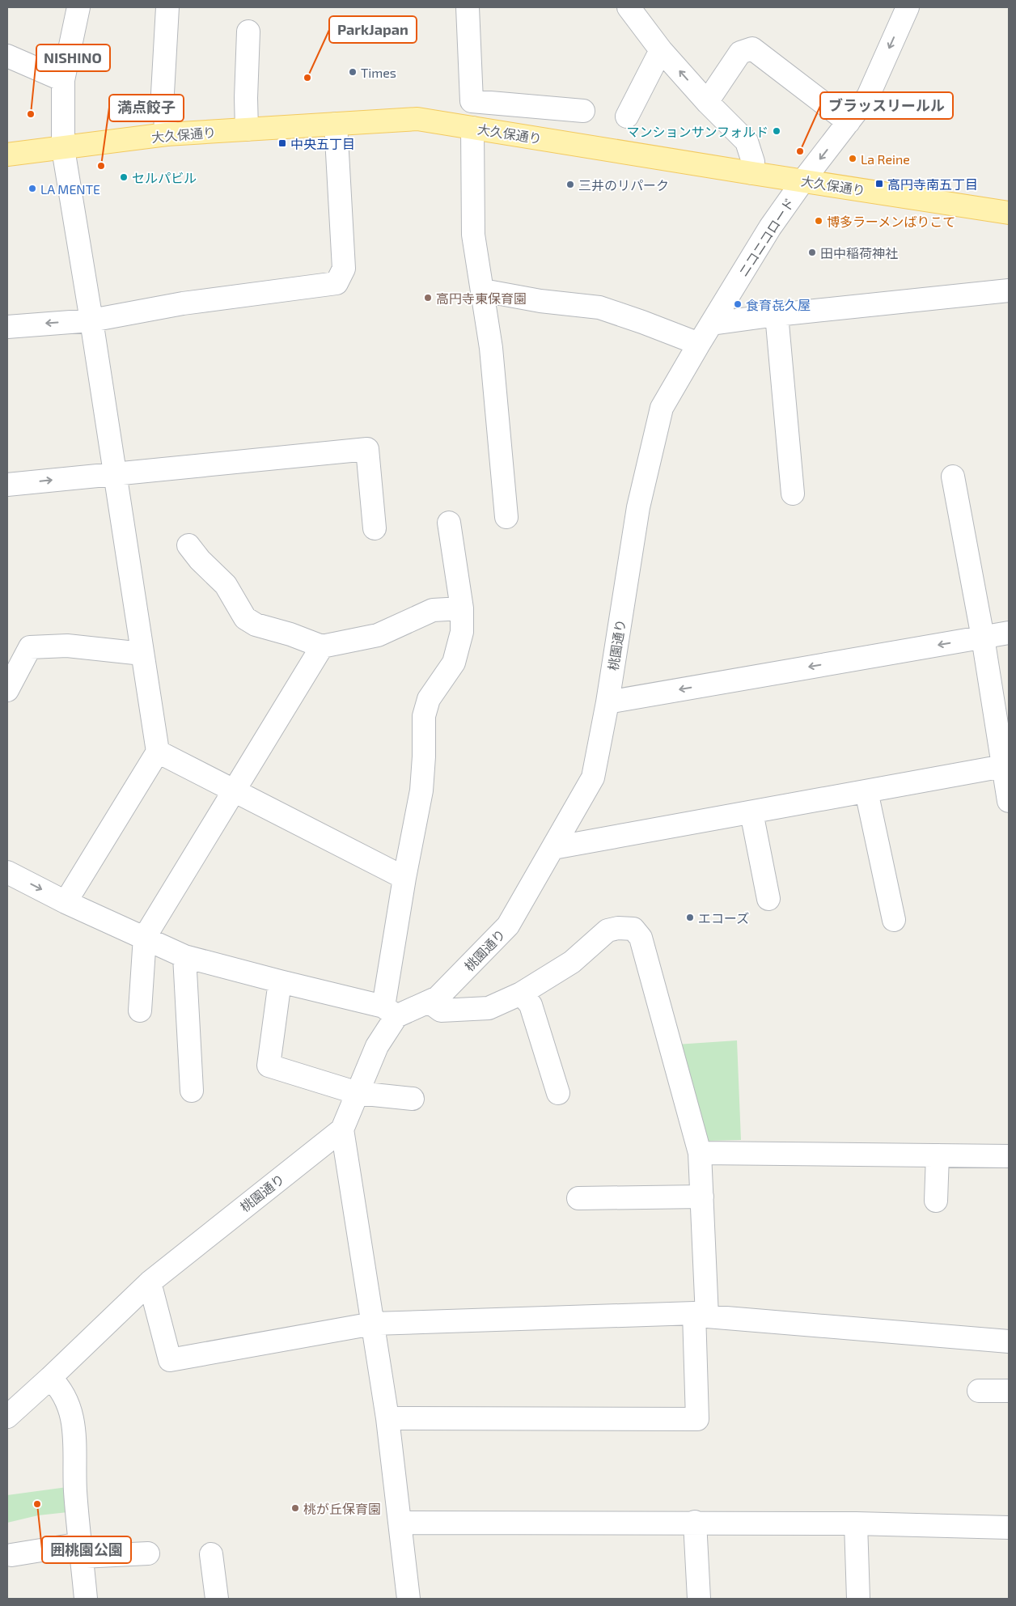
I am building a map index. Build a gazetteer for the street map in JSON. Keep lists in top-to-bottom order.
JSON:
{
  "streets": {
    "main road": ["大久保通り"],
    "street": ["ニコニコロード", "桃園通り"]
  },
  "crossings": [
    ["大久保通り", "ニコニコロード"],
    ["ニコニコロード", "桃園通り"]
  ],
  "one_way": ["ニコニコロード"],
  "places": {
    "other": [
      "Times",
      "ParkJapan",
      "NISHINO",
      "マンションサンフォルド",
      "ブラッスリールル",
      "La Reine",
      "満点餃子",
      "セルパビル",
      "三井のリパーク",
      "LA MENTE",
      "博多ラーメンばりこて",
      "田中稲荷神社",
      "高円寺東保育園",
      "食育㐂久屋",
      "エコーズ",
      "囲桃園公園",
      "桃が丘保育園"
    ],
    "transit": ["中央五丁目", "高円寺南五丁目"]
  }
}
